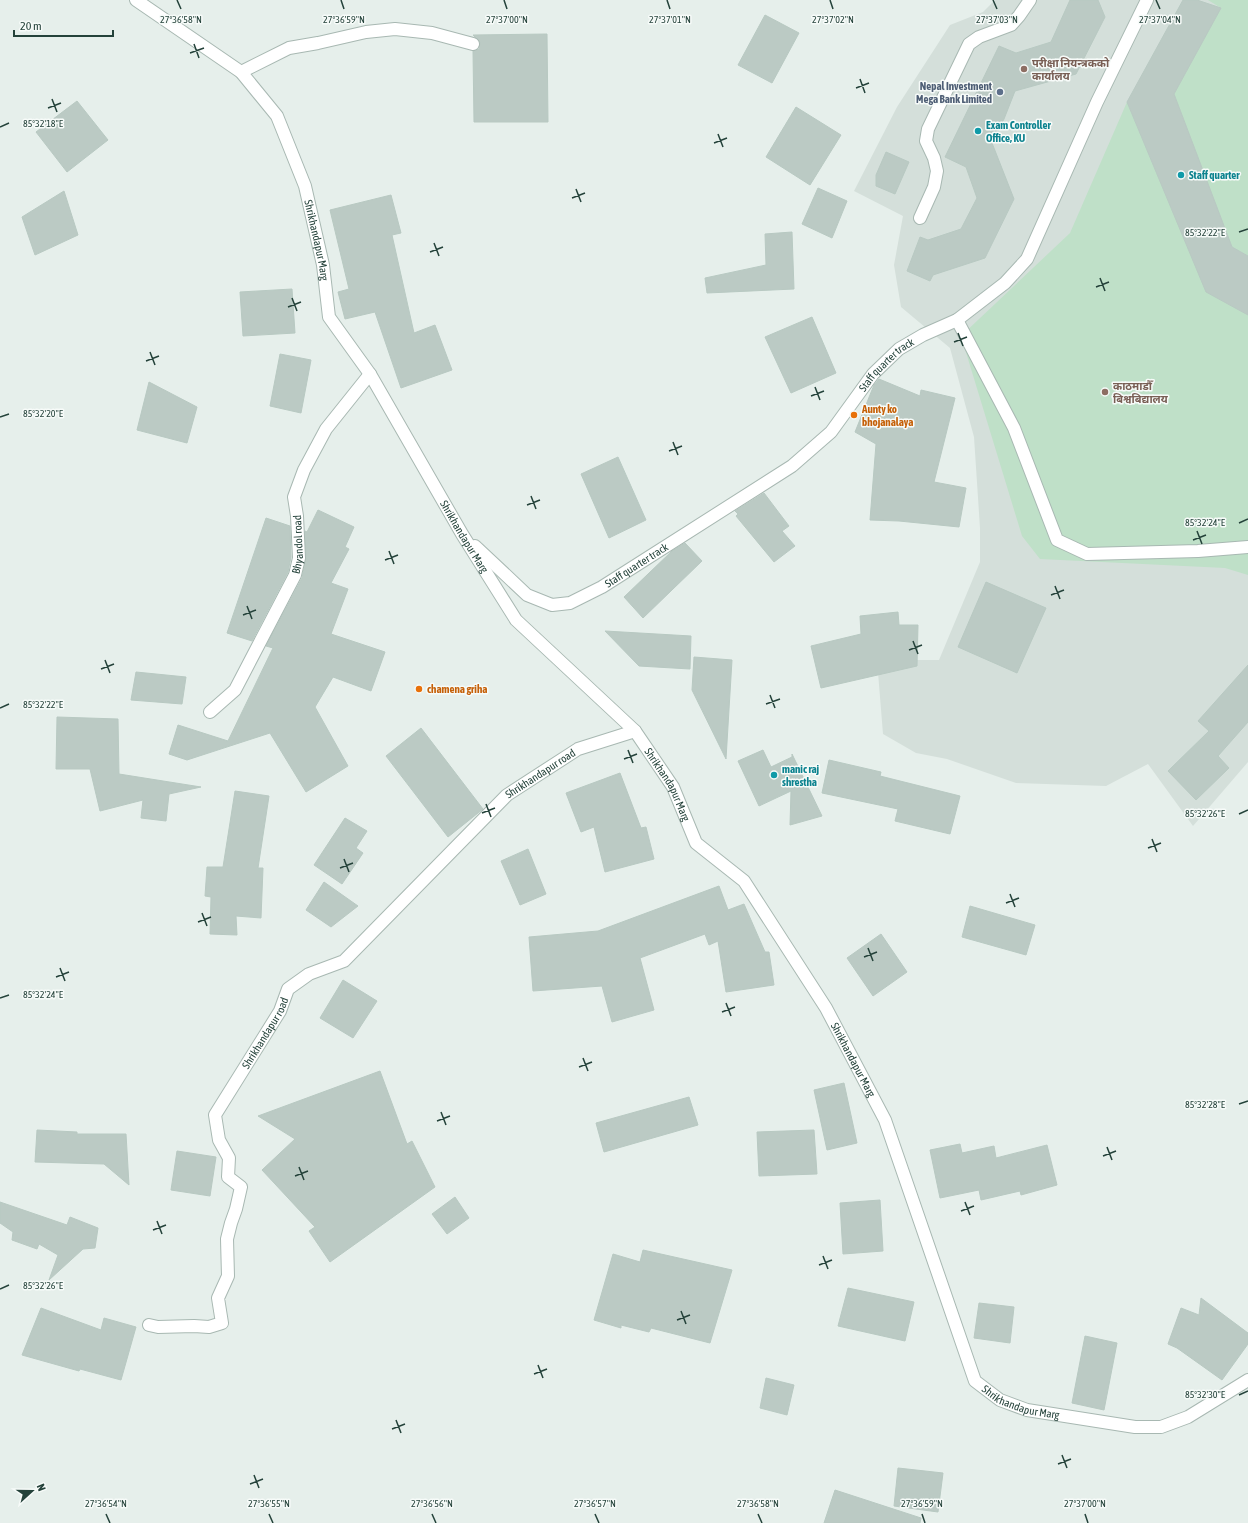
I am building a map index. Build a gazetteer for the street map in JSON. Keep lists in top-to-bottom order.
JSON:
{
  "streets": {
    "street": [
      "Shrikhandapur Marg",
      "Staff quarter track",
      "Bhyandol road",
      "Shrikhandapur road"
    ]
  },
  "crossings": [
    ["Shrikhandapur Marg", "Staff quarter track"],
    ["Shrikhandapur Marg", "Bhyandol road"],
    ["Shrikhandapur Marg", "Shrikhandapur road"]
  ],
  "places": [
    "परीक्षा नियन्त्रकको कार्यालय",
    "Nepal Investment Mega Bank Limited",
    "Exam Controller Office, KU",
    "Staff quarter",
    "काठमाडौँ बिश्वबिद्यालय",
    "Aunty ko bhojanalaya",
    "chamena griha",
    "manic raj shrestha"
  ],
  "scale_bar": "20 m",
  "north": "right",
  "coordinates": [
    "27°37'00\"N",
    "27°37'01\"N",
    "27°37'03\"N",
    "27°36'58\"N",
    "27°36'59\"N",
    "27°37'02\"N",
    "27°37'04\"N",
    "85°32'18\"E",
    "85°32'22\"E",
    "85°32'20\"E",
    "85°32'24\"E",
    "85°32'26\"E",
    "85°32'28\"E",
    "85°32'30\"E",
    "27°36'54\"N",
    "27°36'55\"N",
    "27°36'56\"N",
    "27°36'57\"N"
  ]
}
